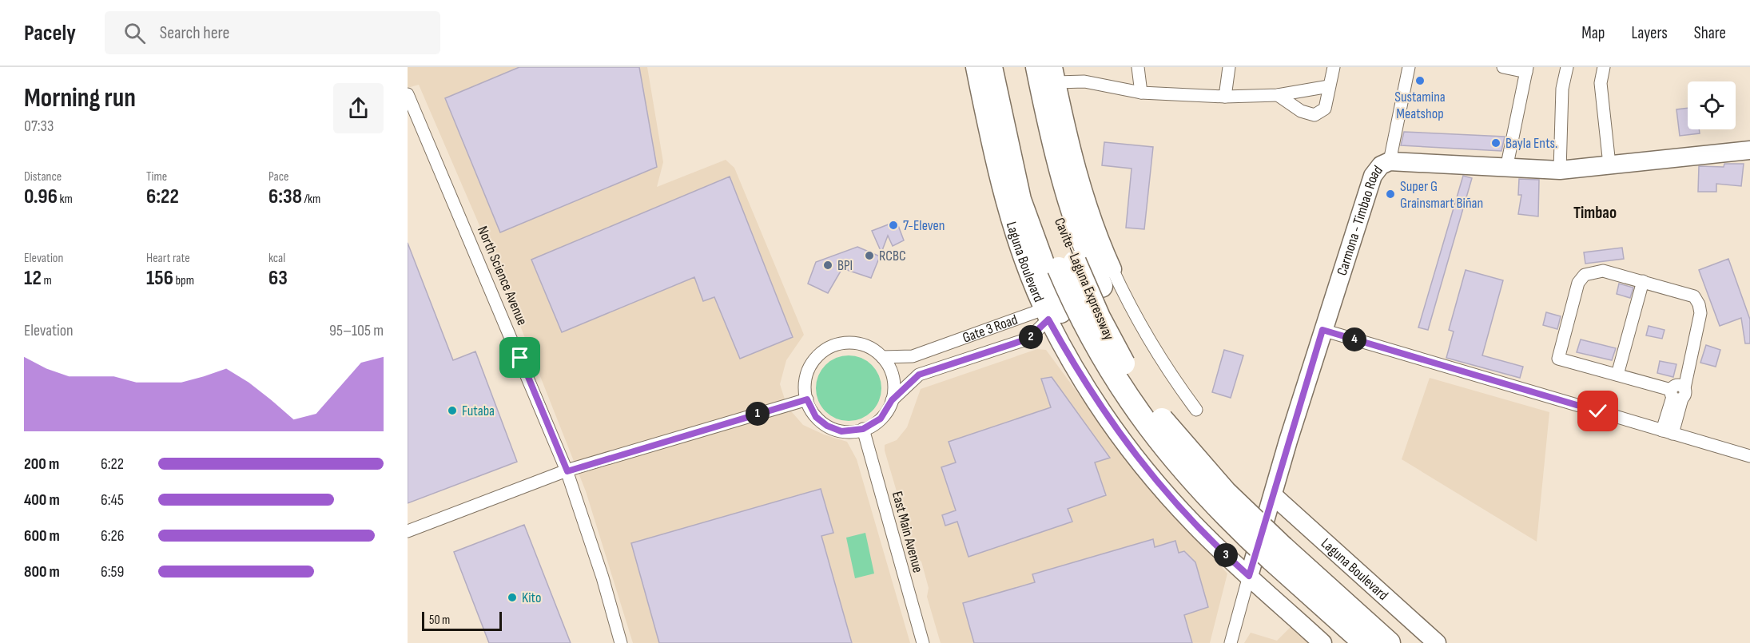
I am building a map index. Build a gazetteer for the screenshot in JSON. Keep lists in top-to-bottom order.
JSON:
{
  "streets": {
    "highway": ["Cavite–Laguna Expressway"],
    "main road": ["Carmona - Timbao Road", "Laguna Boulevard", "Gate 3 Road"],
    "street": ["North Science Avenue", "East Main Avenue"]
  },
  "crossings": [
    ["Carmona - Timbao Road", "Laguna Boulevard"],
    ["Laguna Boulevard", "Gate 3 Road"],
    ["Gate 3 Road", "East Main Avenue"]
  ],
  "districts": ["Timbao"],
  "places": [
    "Sustamina Meatshop",
    "Bayla Ents.",
    "Super G Grainsmart Biñan",
    "7-Eleven",
    "RCBC",
    "BPI",
    "Futaba",
    "Kito"
  ],
  "scale_bar": "50 m",
  "page": {
    "header": "Pacely",
    "search": "Search here",
    "nav": ["Map", "Layers", "Share"],
    "heading": ["Morning run", "07:33"],
    "stats": [
      ["Distance", "0.96 km"],
      ["Time", "6:22"],
      ["Pace", "6:38 /km"],
      ["Elevation", "12 m"],
      ["Heart rate", "156 bpm"],
      ["kcal", "63"]
    ],
    "chart": ["Elevation", "95–105 m"],
    "pins": [
      "2",
      "4",
      "1",
      "3"
    ],
    "list": [
      {
        "name": "200 m",
        "note": "6:22"
      },
      {
        "name": "400 m",
        "note": "6:45"
      },
      {
        "name": "600 m",
        "note": "6:26"
      },
      {
        "name": "800 m",
        "note": "6:59"
      }
    ],
    "scale": "50 m"
  }
}
